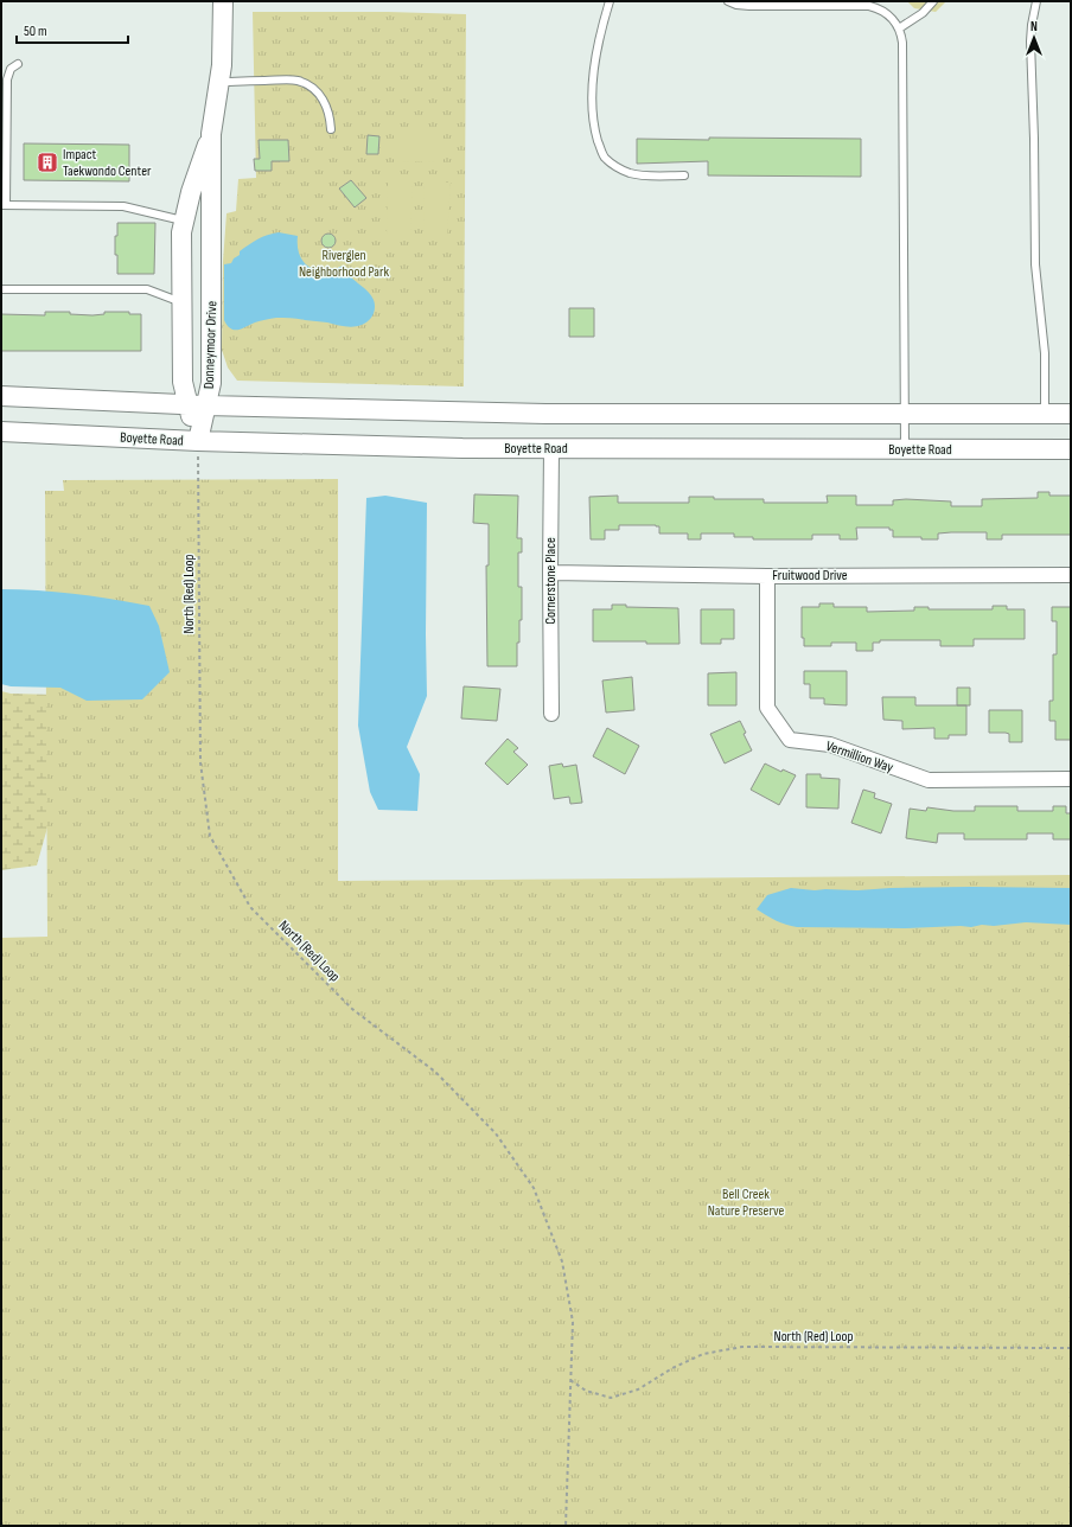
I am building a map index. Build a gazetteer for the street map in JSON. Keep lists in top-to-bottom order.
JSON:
{
  "streets": {
    "main road": ["Donneymoor Drive", "Boyette Road"],
    "street": ["Fruitwood Drive", "Cornerstone Place", "Vermillion Way"],
    "path": ["North (Red) Loop"]
  },
  "crossings": [
    ["Donneymoor Drive", "Boyette Road"],
    ["Boyette Road", "Cornerstone Place"],
    ["Fruitwood Drive", "Cornerstone Place"],
    ["Fruitwood Drive", "Vermillion Way"]
  ],
  "parks": ["Riverglen Neighborhood Park", "Bell Creek Nature Preserve"],
  "places": {
    "building": ["Impact Taekwondo Center"]
  },
  "scale_bar": "50 m",
  "north": "top"
}
